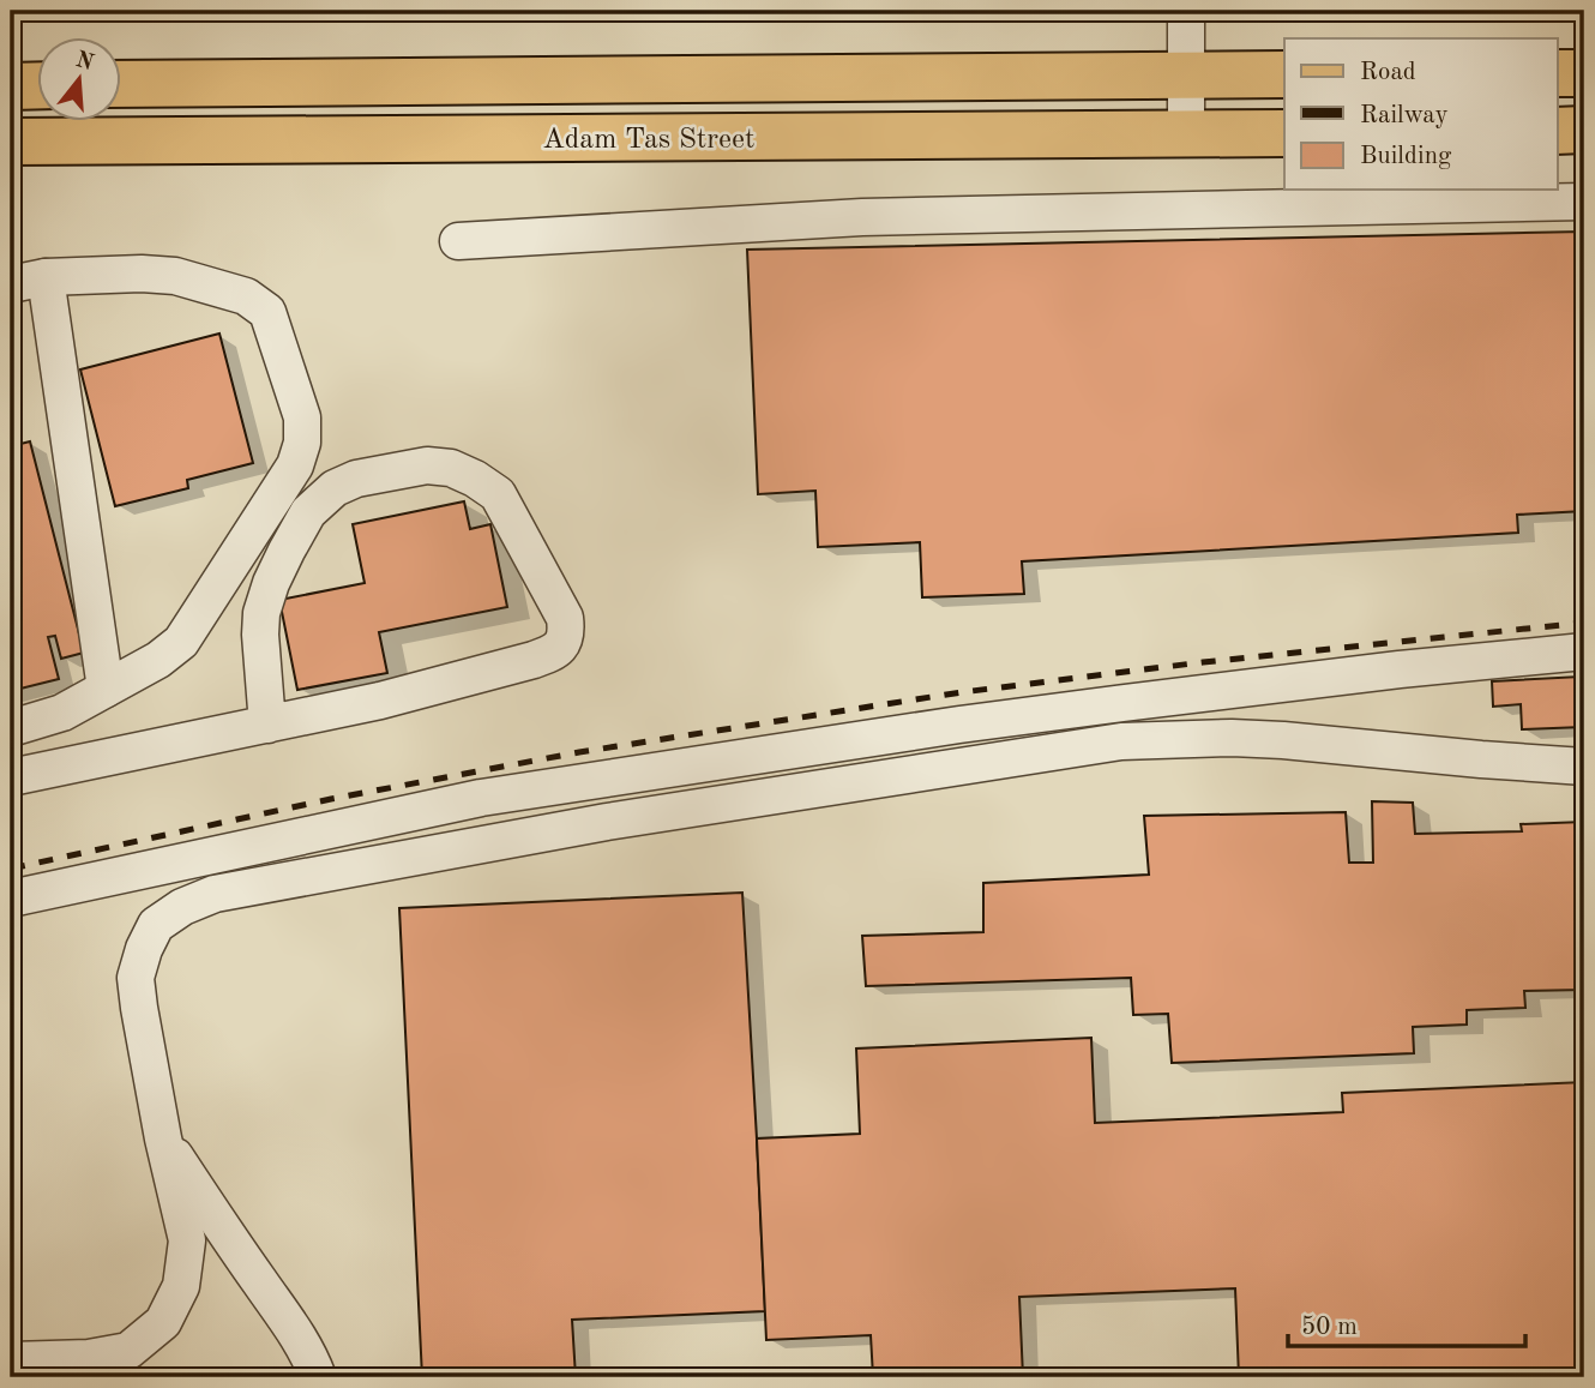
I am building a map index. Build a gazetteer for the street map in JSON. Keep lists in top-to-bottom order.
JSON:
{
  "streets": {
    "main road": ["Adam Tas Street"]
  },
  "legend": ["Road", "Railway", "Building"],
  "scale_bar": "50 m",
  "north": "top"
}
